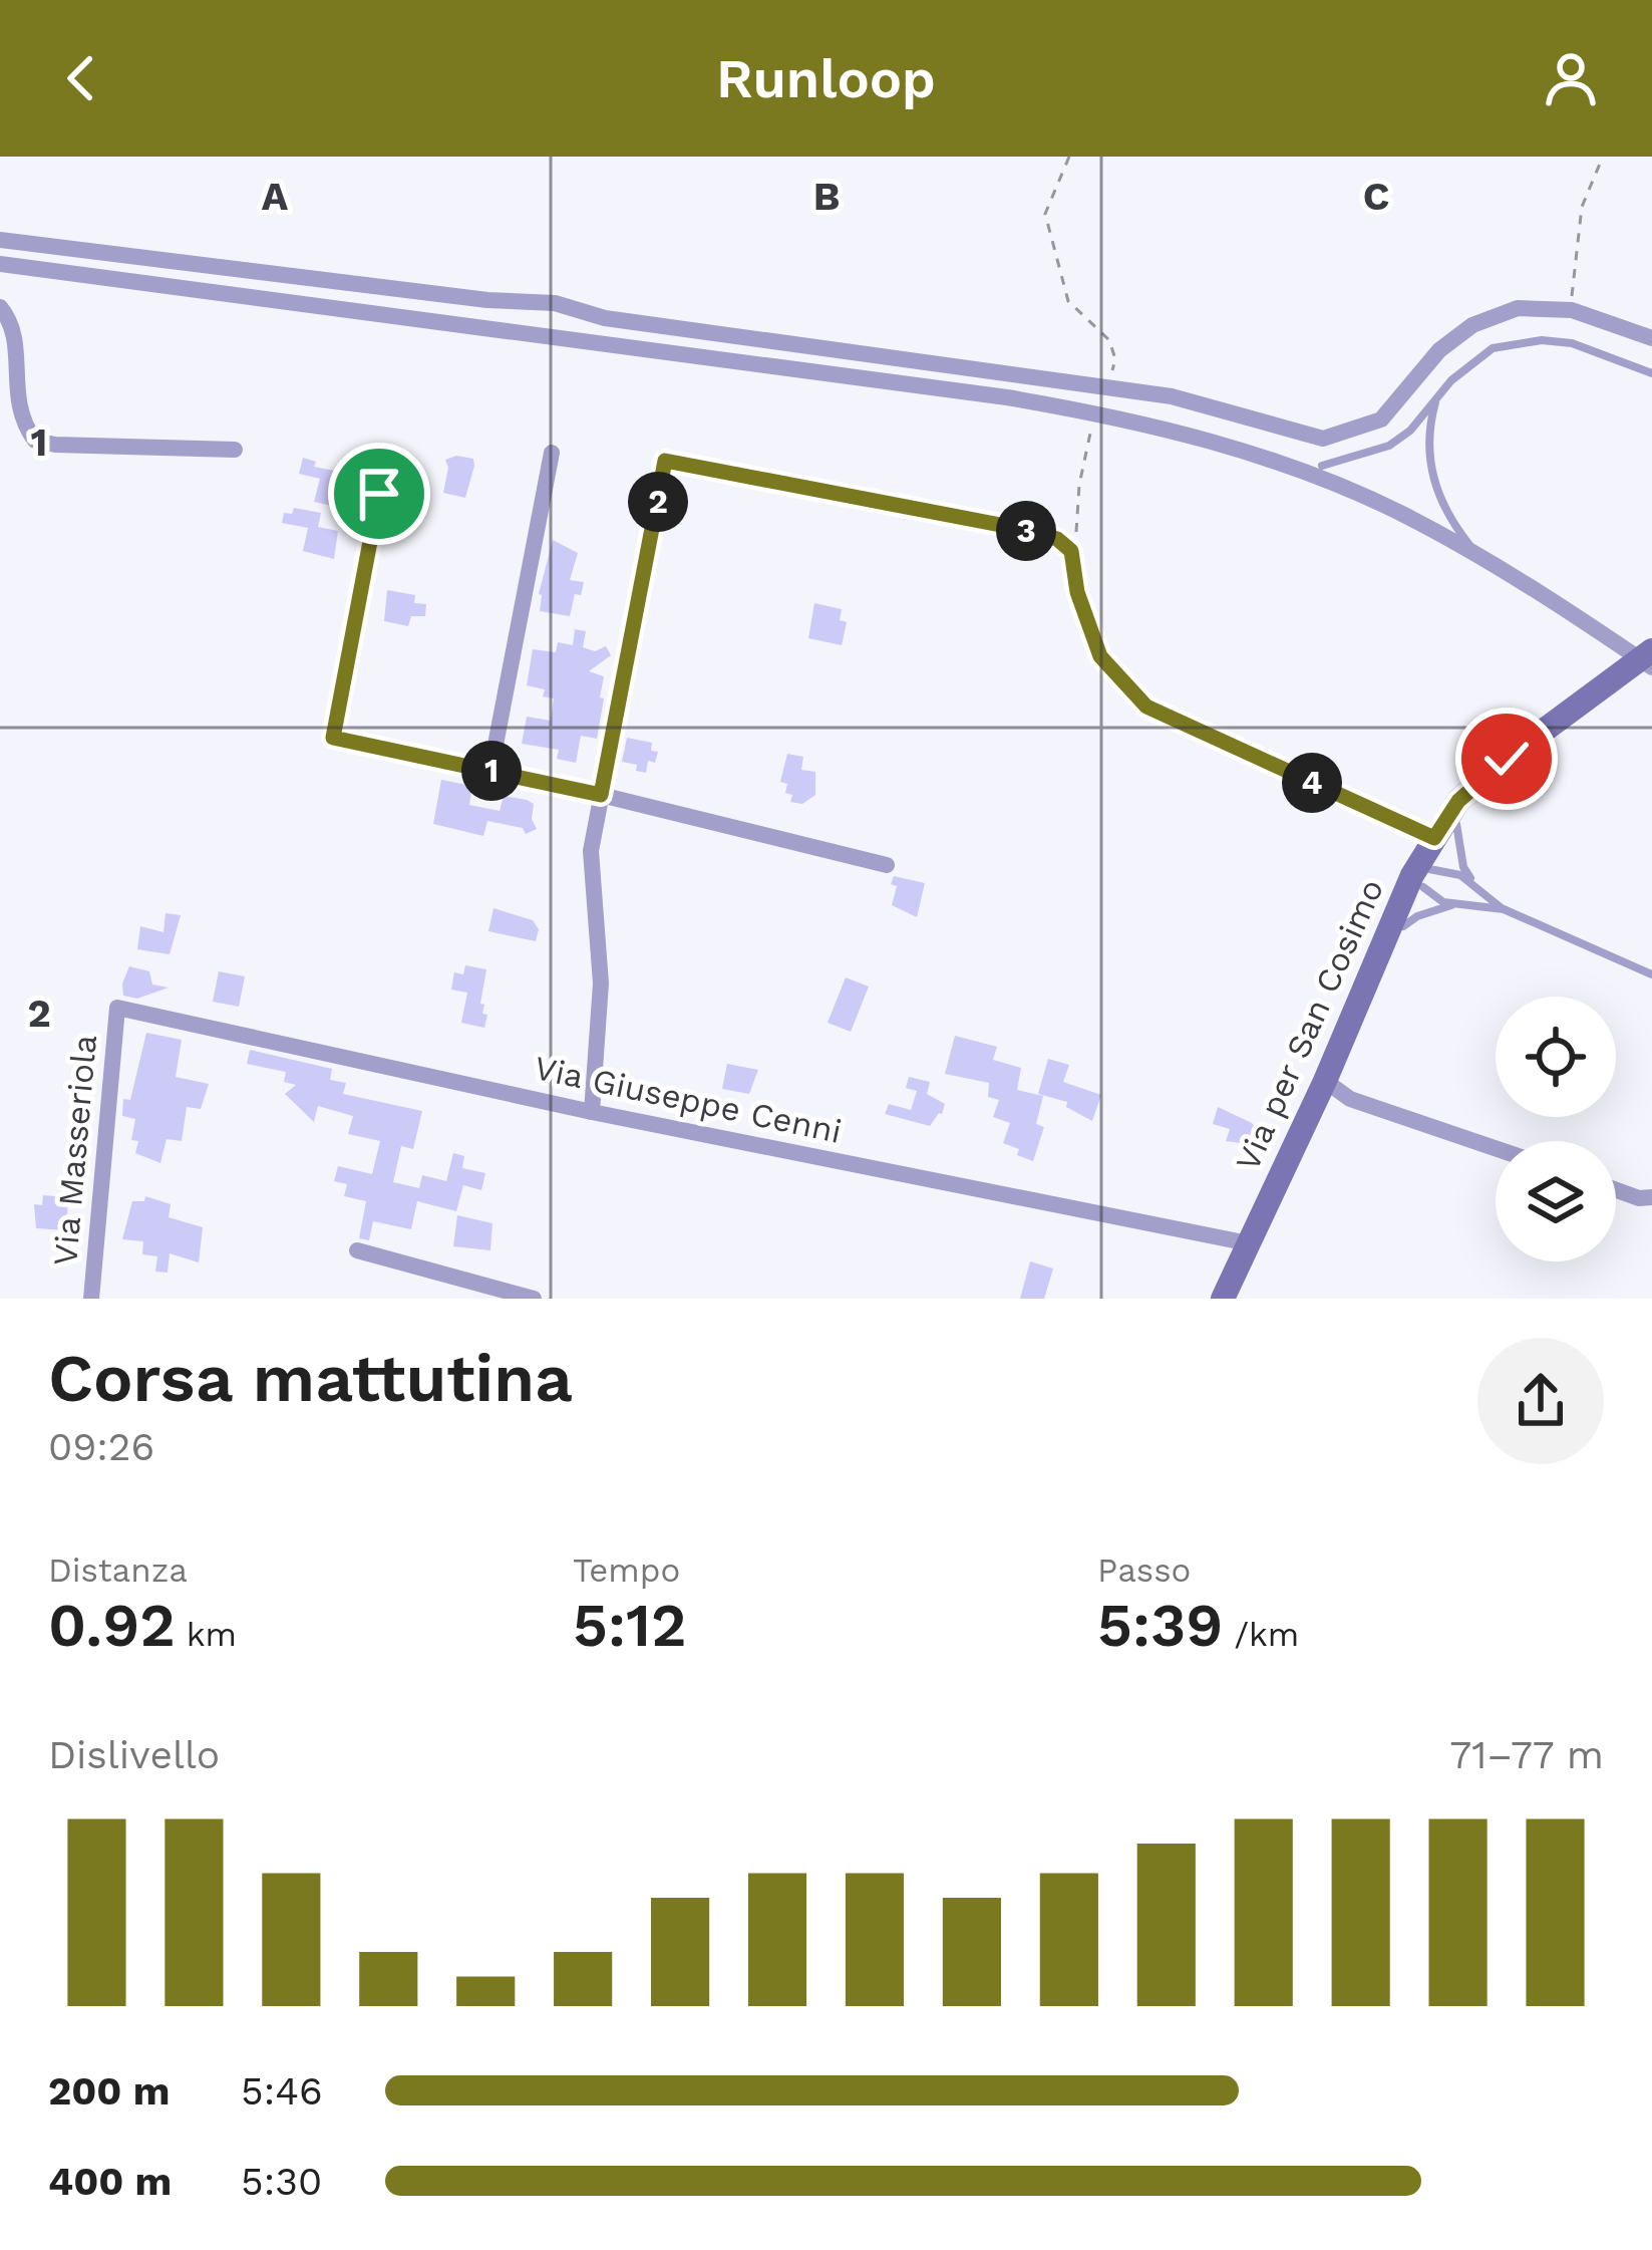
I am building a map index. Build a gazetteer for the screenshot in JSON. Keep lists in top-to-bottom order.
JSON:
{
  "streets": {
    "street": ["Via per San Cosimo", "Via Giuseppe Cenni", "Via Masseriola"]
  },
  "crossings": [
    ["Via per San Cosimo", "Via Giuseppe Cenni"],
    ["Via Giuseppe Cenni", "Via Masseriola"]
  ],
  "page": {
    "header": "Runloop",
    "pins": [
      "2",
      "3",
      "1",
      "4"
    ],
    "heading": ["Corsa mattutina", "09:26"],
    "stats": [
      ["Distanza", "0.92 km"],
      ["Tempo", "5:12"],
      ["Passo", "5:39 /km"]
    ],
    "chart": ["Dislivello", "71–77 m"],
    "list": [
      {
        "name": "200 m",
        "note": "5:46"
      },
      {
        "name": "400 m",
        "note": "5:30"
      }
    ]
  },
  "grid": {
    "columns": ["A", "B", "C"],
    "rows": ["1", "2"]
  }
}
